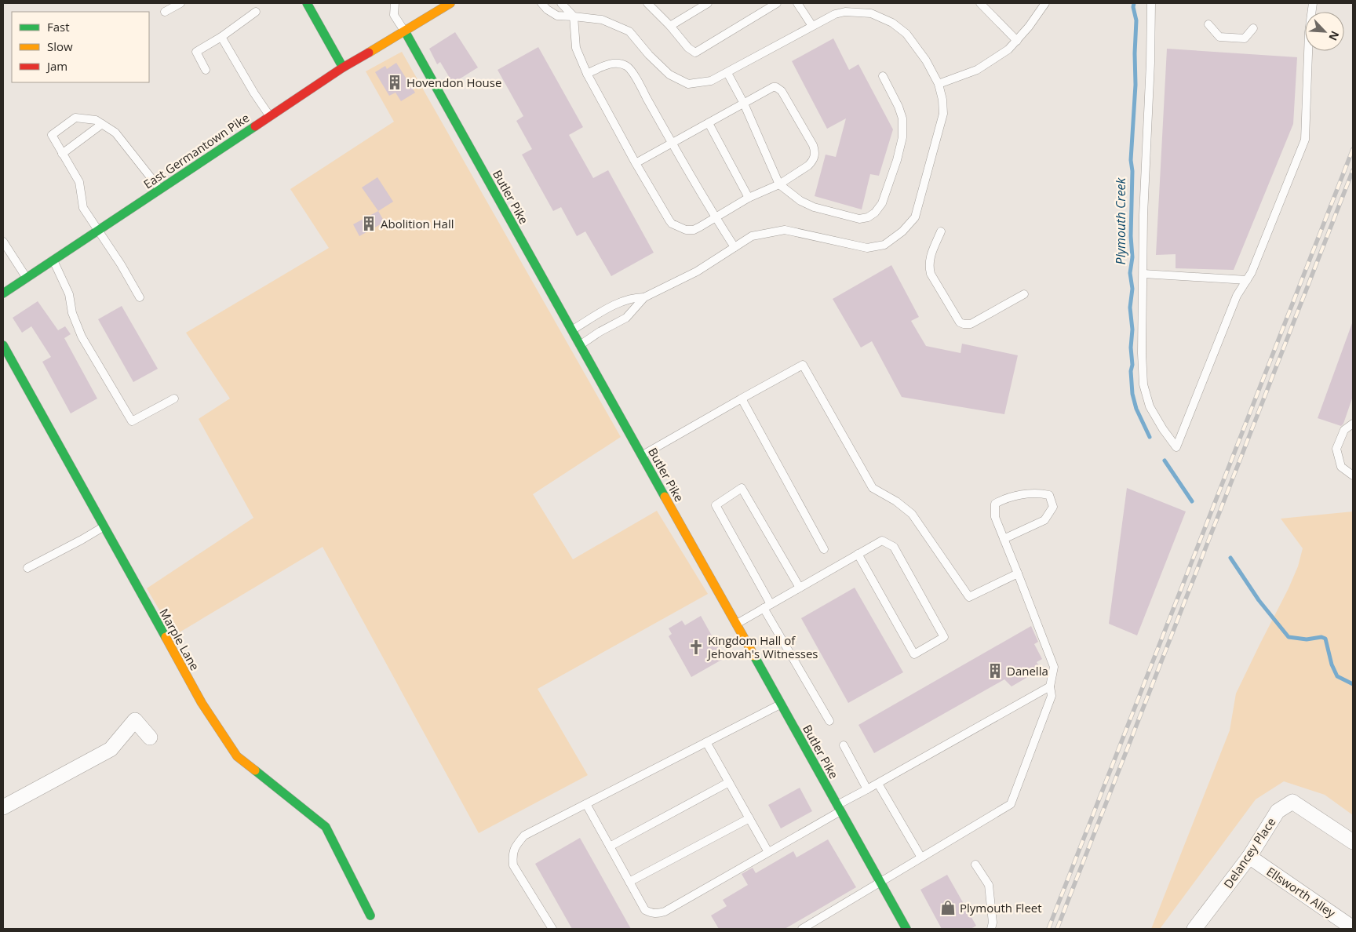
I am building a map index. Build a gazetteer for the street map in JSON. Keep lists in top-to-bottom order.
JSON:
{
  "streets": {
    "main road": ["East Germantown Pike", "Butler Pike", "Marple Lane"],
    "street": ["Delancey Place", "Ellsworth Alley"]
  },
  "crossings": [
    ["East Germantown Pike", "Butler Pike"],
    ["Delancey Place", "Ellsworth Alley"]
  ],
  "water": ["Plymouth Creek"],
  "places": {
    "building": ["Hovendon House", "Abolition Hall", "Danella"],
    "church": ["Kingdom Hall of Jehovah's Witnesses"],
    "shop": ["Plymouth Fleet"]
  },
  "legend": ["Fast", "Slow", "Jam"],
  "north": "bottom right"
}
